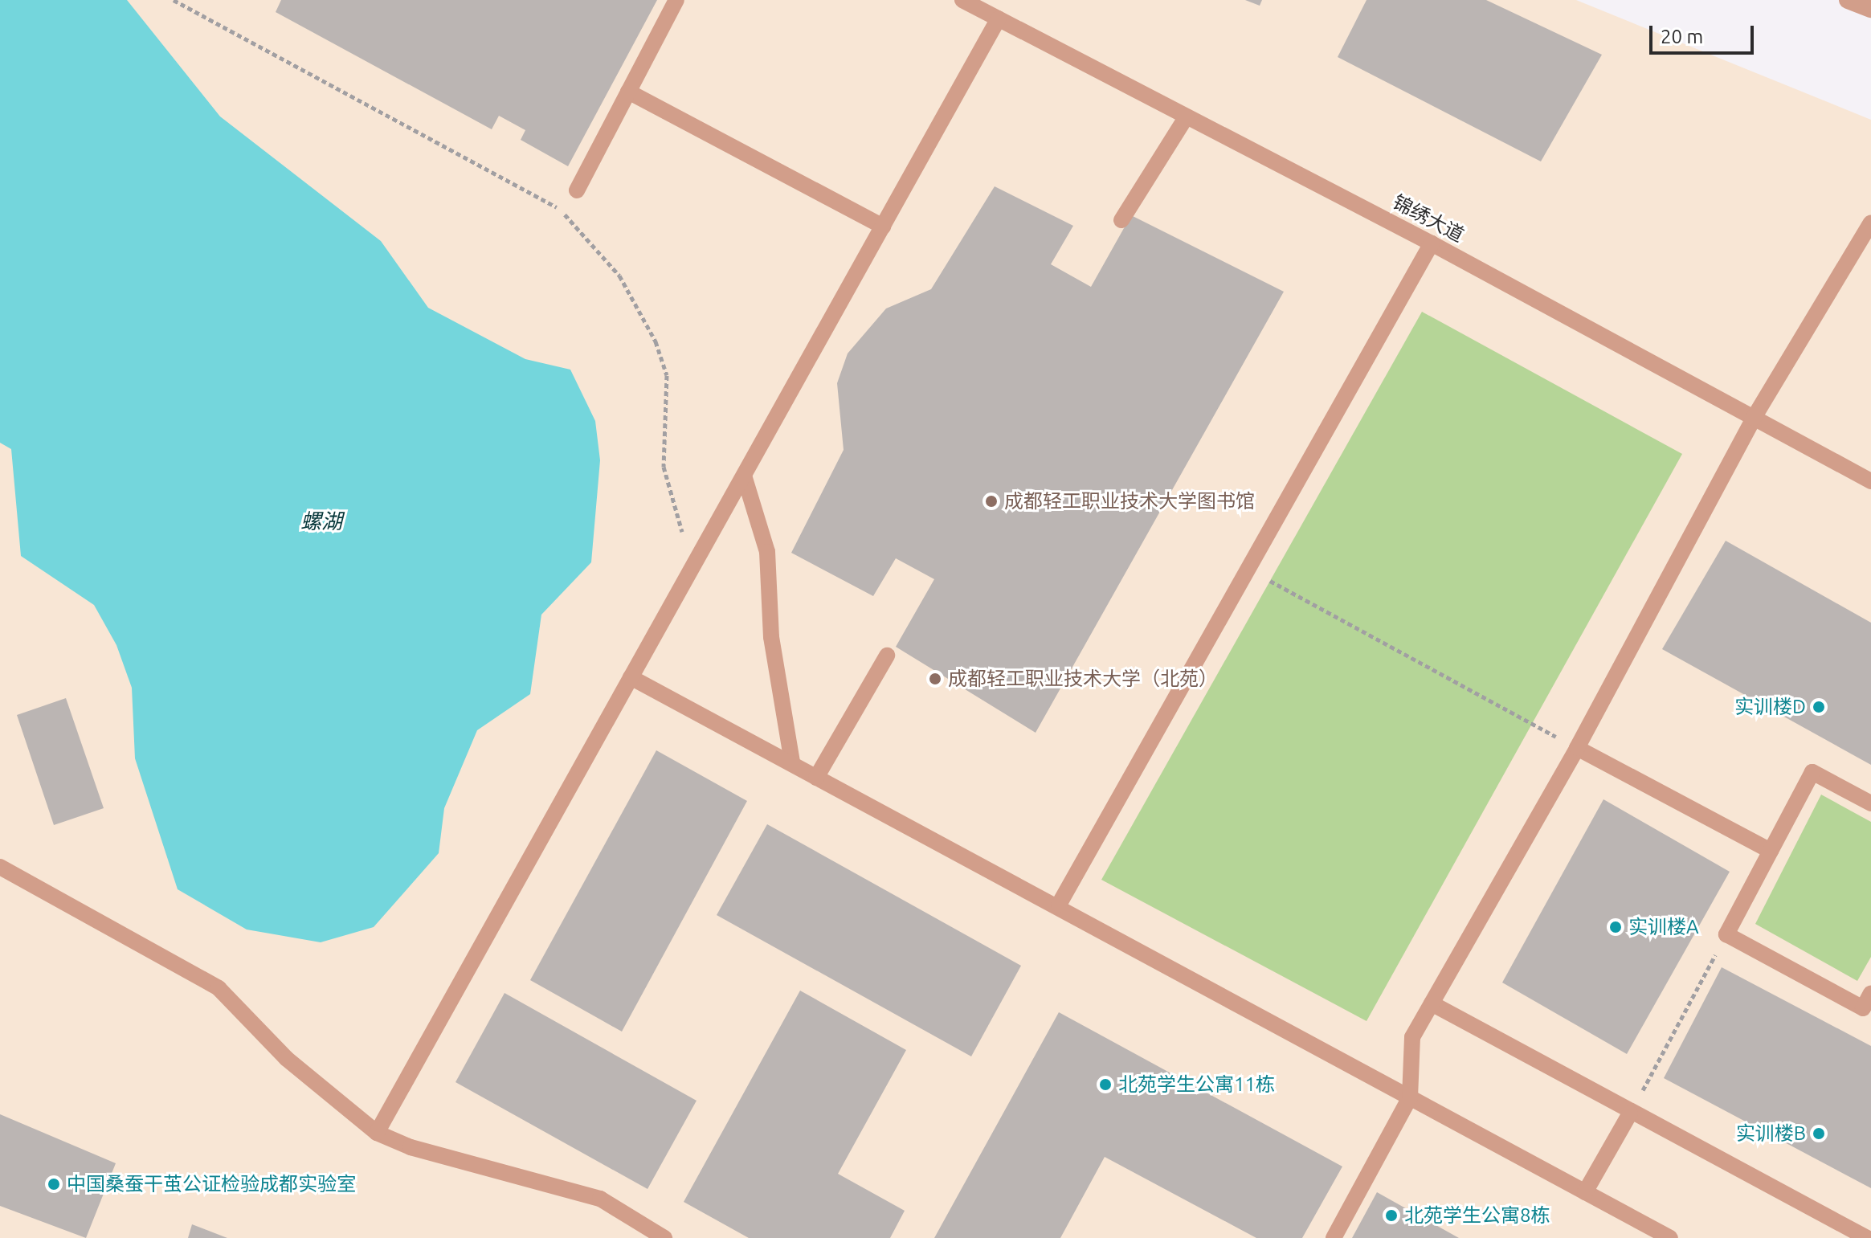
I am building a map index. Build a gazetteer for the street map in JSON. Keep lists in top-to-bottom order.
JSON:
{
  "streets": {
    "lane": ["锦绣大道"]
  },
  "water": ["螺湖"],
  "places": [
    "成都轻工职业技术大学图书馆",
    "成都轻工职业技术大学（北苑）",
    "实训楼D",
    "实训楼A",
    "北苑学生公寓11栋",
    "实训楼B",
    "中国桑蚕干茧公证检验成都实验室",
    "北苑学生公寓8栋"
  ],
  "scale_bar": "20 m"
}
